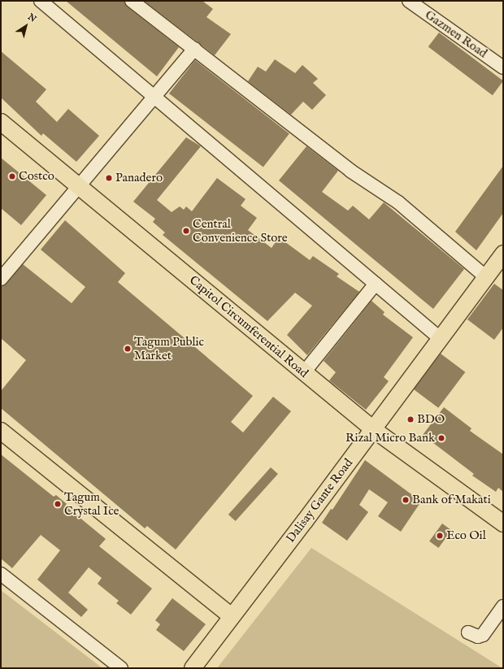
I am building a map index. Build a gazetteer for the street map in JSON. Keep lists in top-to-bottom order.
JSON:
{
  "streets": {
    "main road": ["Capitol Circumferential Road", "Dalisay Gante Road"],
    "street": ["Gazmen Road"]
  },
  "crossings": [
    ["Capitol Circumferential Road", "Dalisay Gante Road"]
  ],
  "places": [
    "Costco",
    "Panadero",
    "Central Convenience Store",
    "Tagum Public Market",
    "BDO",
    "Rizal Micro Bank",
    "Bank of Makati",
    "Tagum Crystal Ice",
    "Eco Oil"
  ],
  "north": "top right"
}
